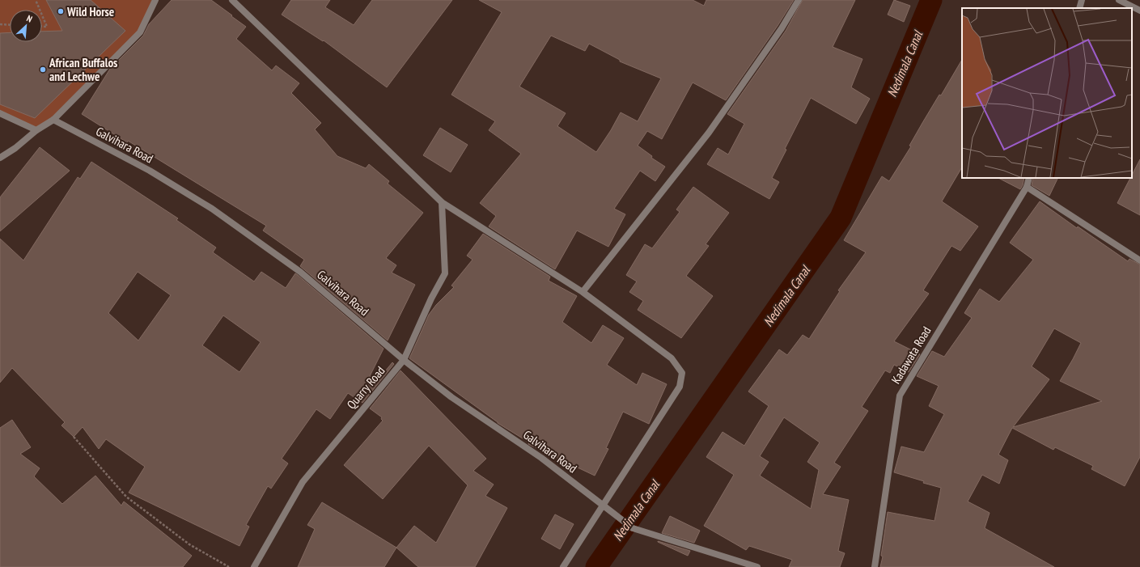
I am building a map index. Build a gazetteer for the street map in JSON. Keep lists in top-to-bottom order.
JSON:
{
  "streets": {
    "street": ["Galvihara Road", "Kadawata Road", "Quarry Road"]
  },
  "crossings": [
    ["Galvihara Road", "Quarry Road"]
  ],
  "water": ["Nedimala Canal"],
  "places": ["Wild Horse", "African Buffalos and Lechwe"],
  "north": "top right"
}
